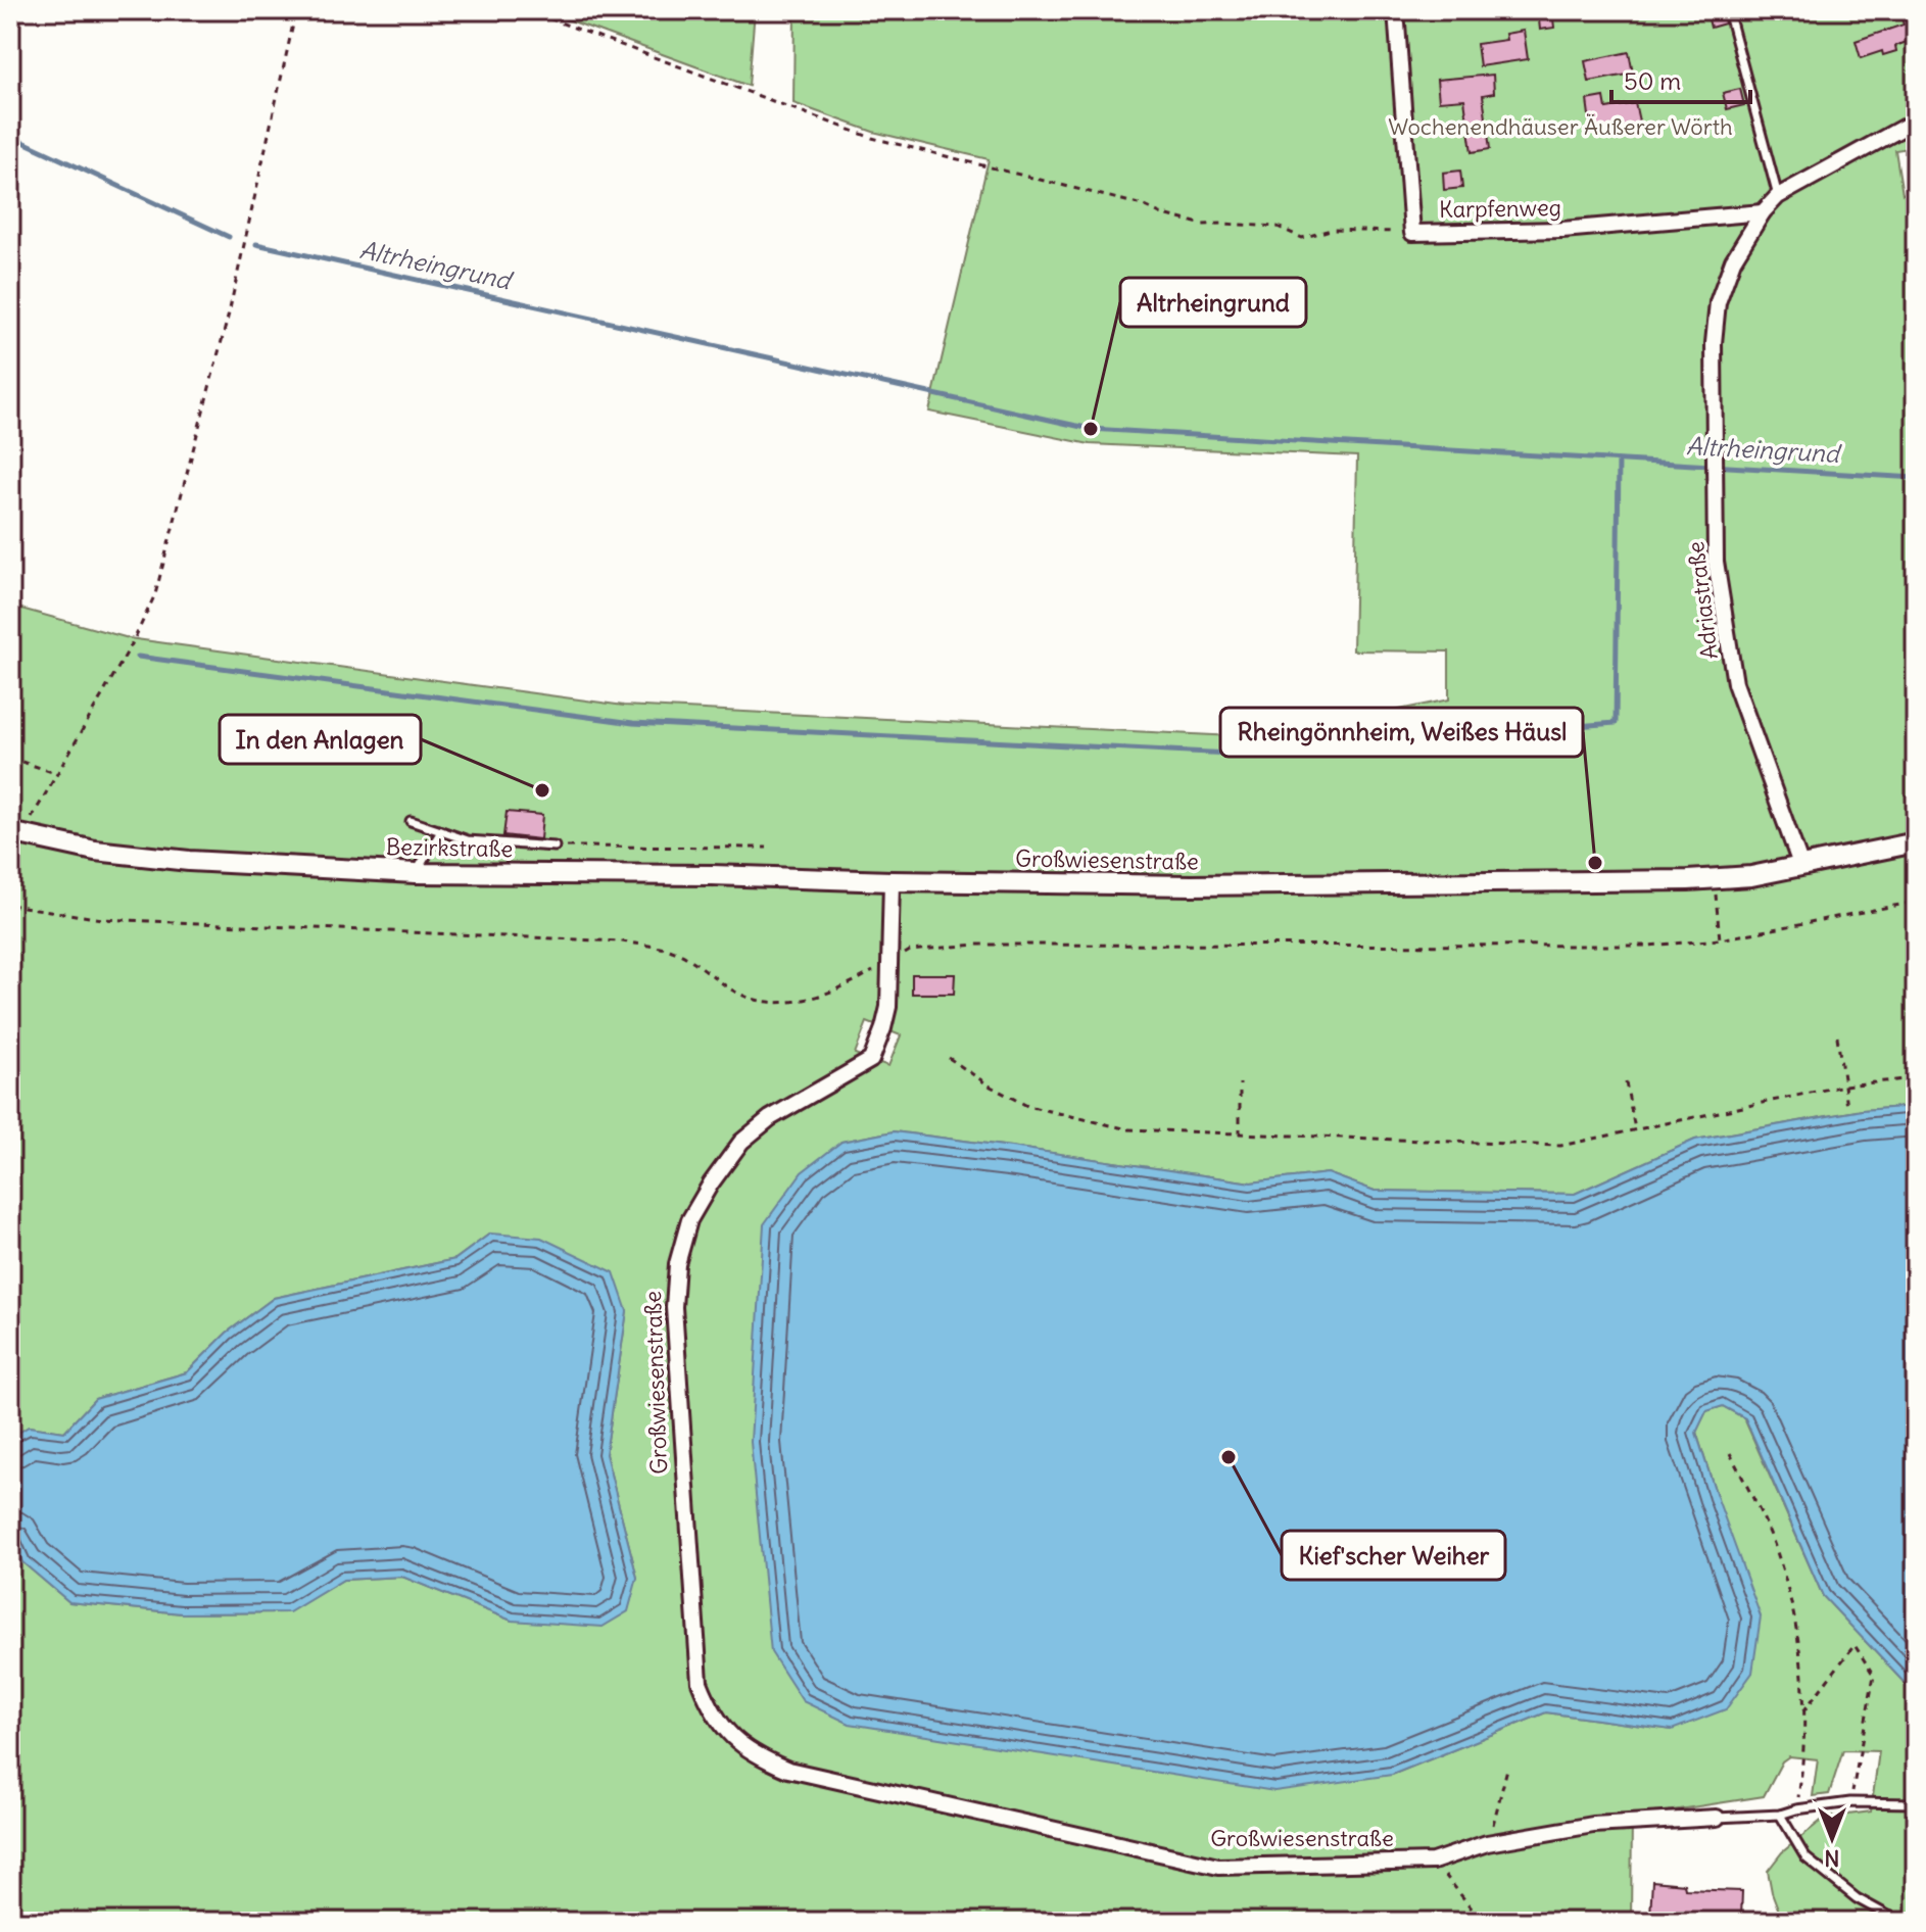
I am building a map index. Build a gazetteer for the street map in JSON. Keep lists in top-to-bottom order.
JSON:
{
  "streets": {
    "street": [
      "Karpfenweg",
      "Adriastraße",
      "Bezirkstraße",
      "Großwiesenstraße"
    ]
  },
  "crossings": [
    ["Karpfenweg", "Adriastraße"],
    ["Adriastraße", "Großwiesenstraße"],
    ["Bezirkstraße", "Großwiesenstraße"]
  ],
  "water": ["Altrheingrund"],
  "parks": ["Wochenendhäuser Äußerer Wörth"],
  "places": [
    "Altrheingrund",
    "In den Anlagen",
    "Rheingönnheim, Weißes Häusl",
    "Kief'scher Weiher"
  ],
  "scale_bar": "50 m",
  "north": "bottom"
}
